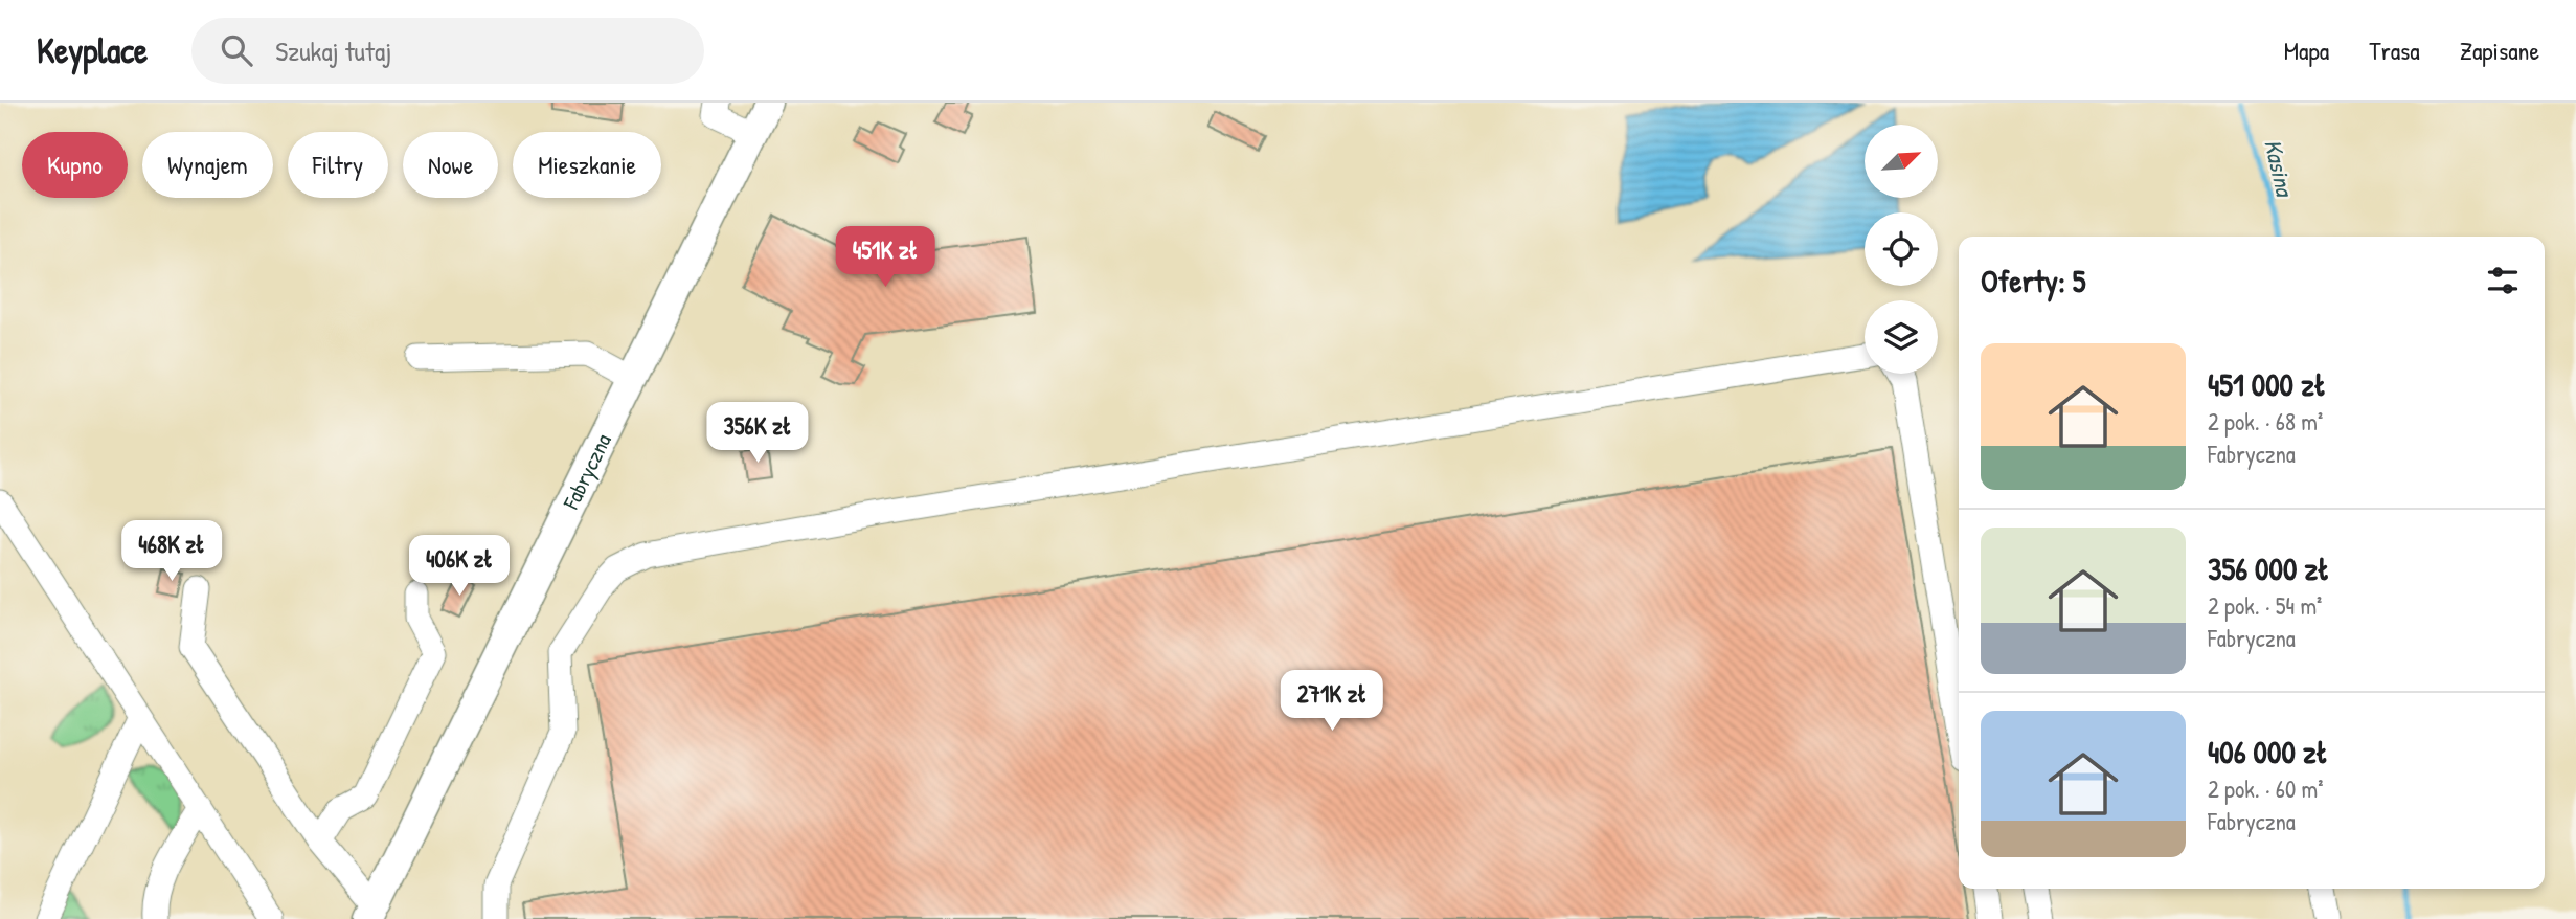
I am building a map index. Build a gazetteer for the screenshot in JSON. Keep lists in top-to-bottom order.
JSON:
{
  "streets": {
    "main road": ["Fabryczna"]
  },
  "water": ["Kasina"],
  "north": "top right",
  "page": {
    "header": "Keyplace",
    "search": "Szukaj tutaj",
    "nav": ["Mapa", "Trasa", "Zapisane"],
    "chip": [
      "Kupno",
      "Wynajem",
      "Filtry",
      "Nowe",
      "Mieszkanie"
    ],
    "price": [
      "451K zł",
      "356K zł",
      "468K zł",
      "406K zł",
      "271K zł"
    ],
    "heading": "Oferty: 5",
    "list": [
      {
        "name": "451 000 zł",
        "note": "2 pok. · 68 m² · Fabryczna"
      },
      {
        "name": "356 000 zł",
        "note": "2 pok. · 54 m² · Fabryczna"
      },
      {
        "name": "406 000 zł",
        "note": "2 pok. · 60 m² · Fabryczna"
      }
    ]
  }
}
